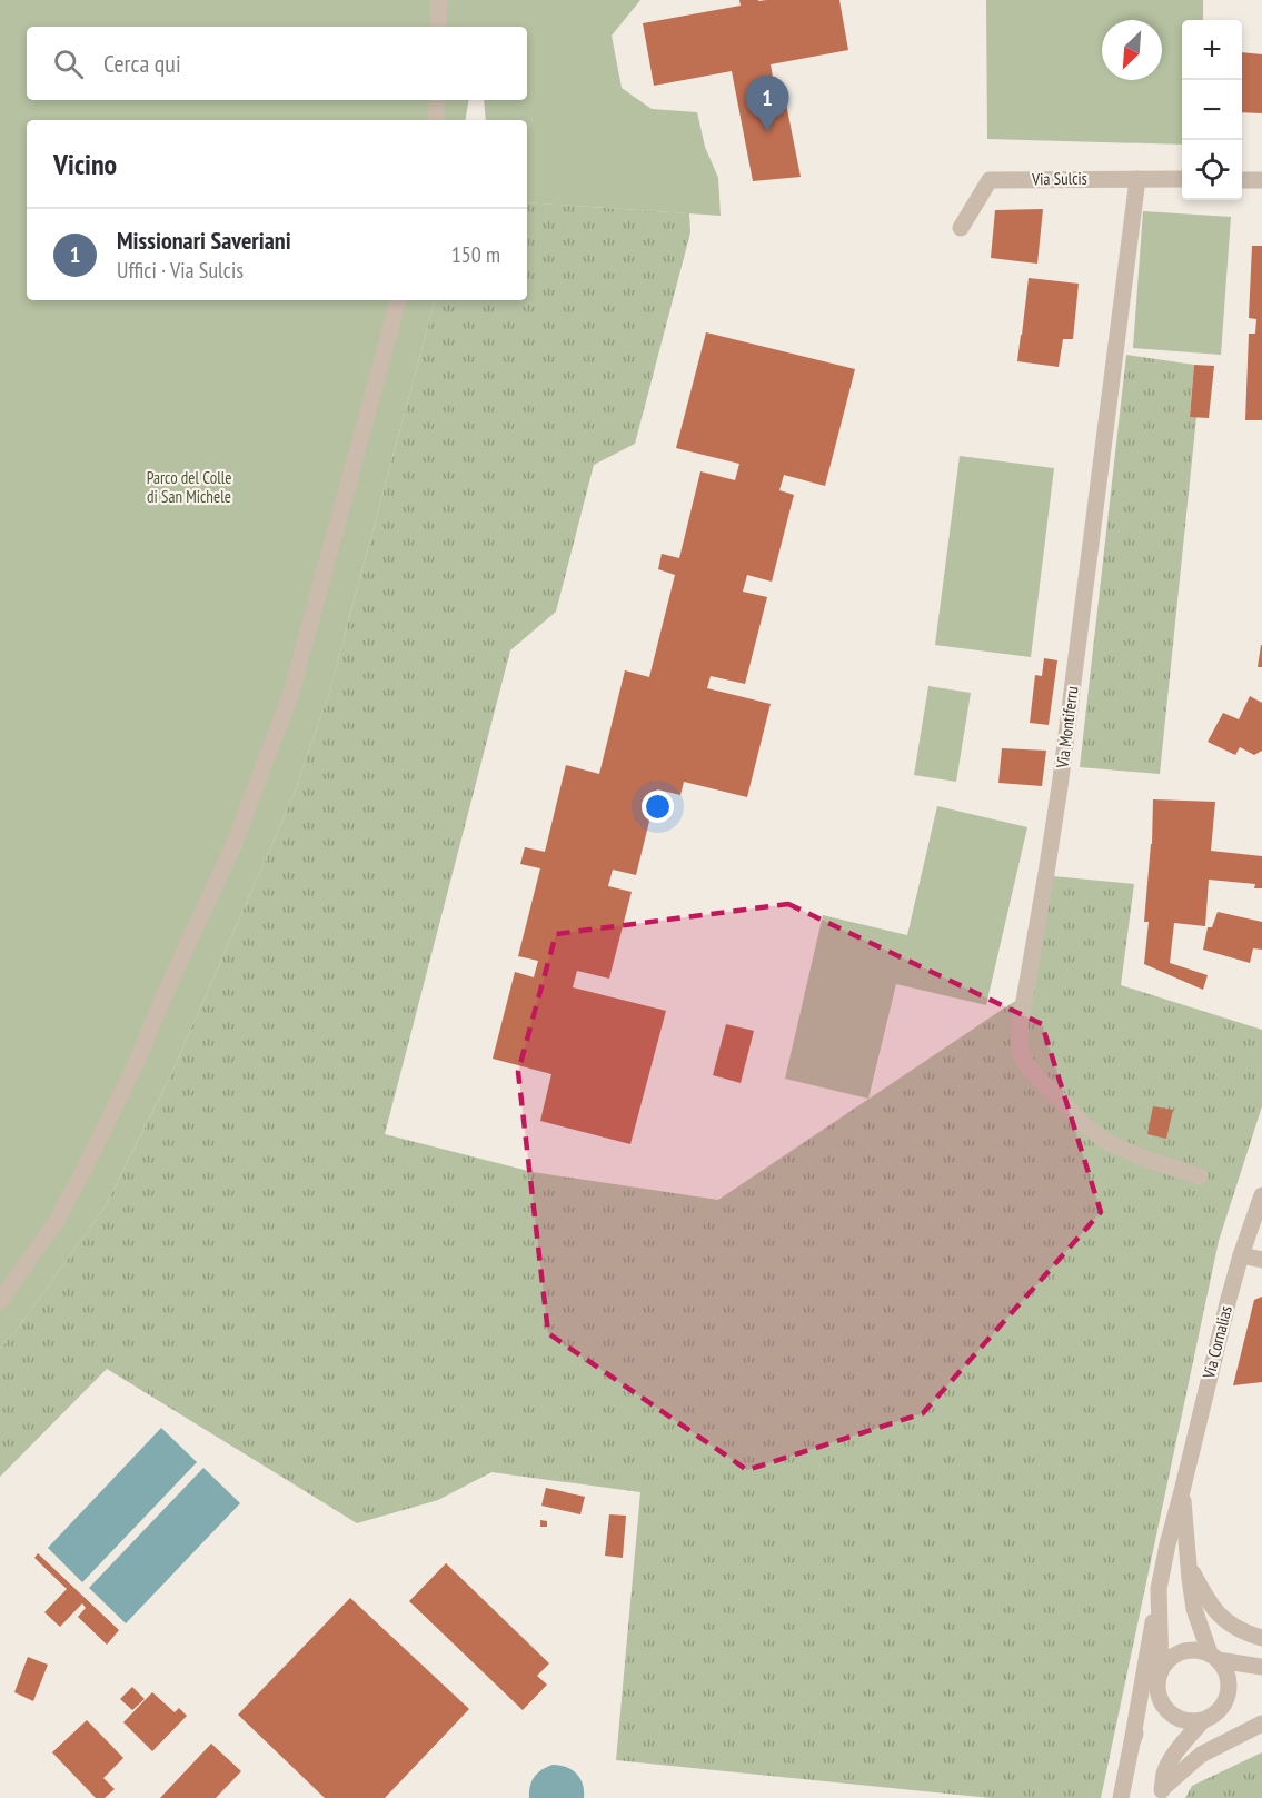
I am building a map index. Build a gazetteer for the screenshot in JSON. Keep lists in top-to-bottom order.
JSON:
{
  "streets": {
    "street": ["Via Sulcis", "Via Montiferru", "Via Cornalias"]
  },
  "crossings": [
    ["Via Sulcis", "Via Montiferru"]
  ],
  "parks": ["Parco del Colle di San Michele"],
  "north": "bottom left",
  "page": {
    "map_buttons": ["+", "−"],
    "search": "Cerca qui",
    "pins": "1",
    "heading": "Vicino",
    "list": [
      {
        "mark": "1",
        "name": "Missionari Saveriani",
        "note": "Uffici · Via Sulcis",
        "value": "150 m"
      }
    ]
  }
}
